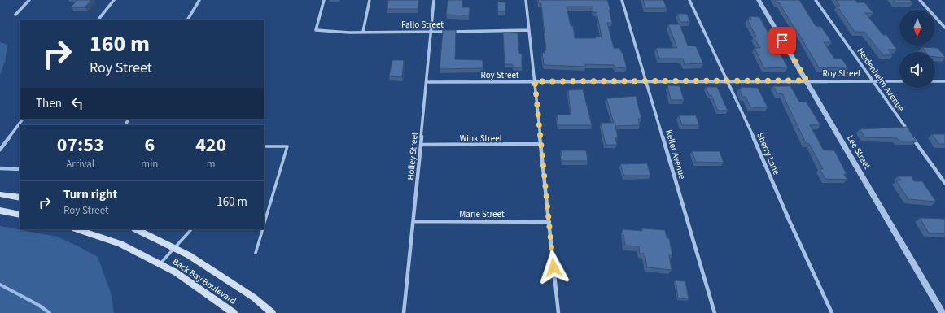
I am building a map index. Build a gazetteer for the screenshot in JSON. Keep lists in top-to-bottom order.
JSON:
{
  "streets": {
    "main road": ["Back Bay Boulevard"],
    "street": [
      "Fallo Street",
      "Roy Street",
      "Heidenheim Avenue",
      "Wink Street",
      "Lee Street",
      "Sherry Lane",
      "Keller Avenue",
      "Holley Street",
      "Marie Street"
    ]
  },
  "crossings": [
    ["Fallo Street", "Holley Street"],
    ["Roy Street", "Heidenheim Avenue"],
    ["Roy Street", "Lee Street"],
    ["Roy Street", "Sherry Lane"],
    ["Roy Street", "Keller Avenue"],
    ["Roy Street", "Holley Street"],
    ["Wink Street", "Holley Street"],
    ["Holley Street", "Marie Street"]
  ],
  "north": "bottom",
  "page": {
    "turn": ["160 m", "Roy Street"],
    "then": "Then",
    "eta": [
      "07:53",
      "Arrival",
      "6",
      "min",
      "420",
      "m"
    ],
    "list": [
      {
        "name": "Turn right",
        "note": "Roy Street",
        "value": "160 m"
      }
    ]
  }
}
